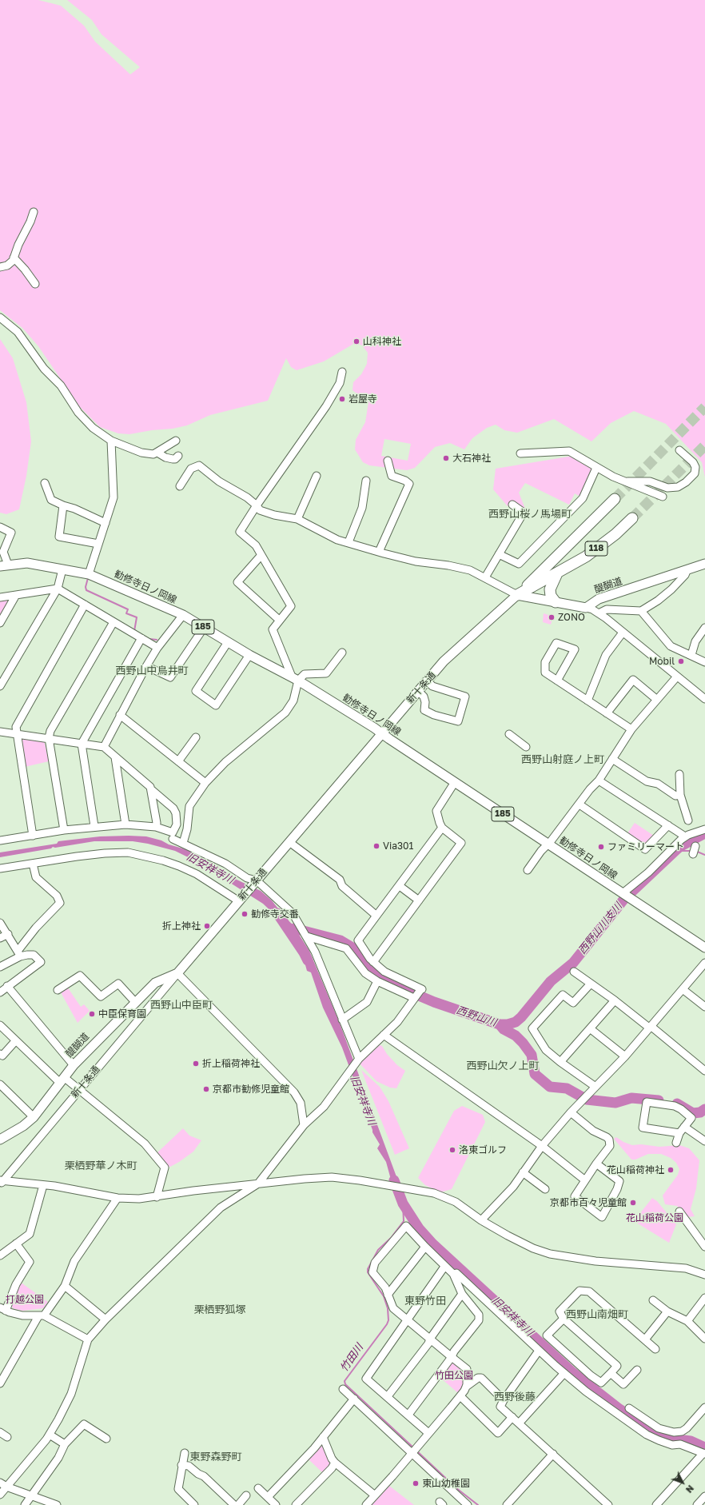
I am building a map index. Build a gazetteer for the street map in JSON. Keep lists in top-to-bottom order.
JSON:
{
  "streets": {
    "highway": ["118"],
    "main road": [
      "醍醐道",
      "勧修寺日ノ岡線",
      "185",
      "新十条通"
    ]
  },
  "crossings": [
    ["118", "新十条通"],
    ["醍醐道", "新十条通"],
    ["勧修寺日ノ岡線", "新十条通"]
  ],
  "districts": [
    "西野山桜ノ馬場町",
    "西野山中鳥井町",
    "西野山射庭ノ上町",
    "西野山中臣町",
    "西野山欠ノ上町",
    "栗栖野華ノ木町",
    "東野竹田",
    "栗栖野狐塚",
    "西野山南畑町",
    "西野後藤",
    "東野森野町"
  ],
  "water": [
    "旧安祥寺川",
    "西野山川支川",
    "西野山川",
    "竹田川"
  ],
  "parks": ["花山稲荷公園", "打越公園", "竹田公園"],
  "places": [
    "山科神社",
    "岩屋寺",
    "大石神社",
    "ZONO",
    "Mobil",
    "Via301",
    "ファミリーマート",
    "勧修寺交番",
    "折上神社",
    "中臣保育園",
    "折上稲荷神社",
    "京都市勧修児童館",
    "洛東ゴルフ",
    "花山稲荷神社",
    "京都市百々児童館",
    "東山幼稚園"
  ],
  "north": "bottom right"
}
